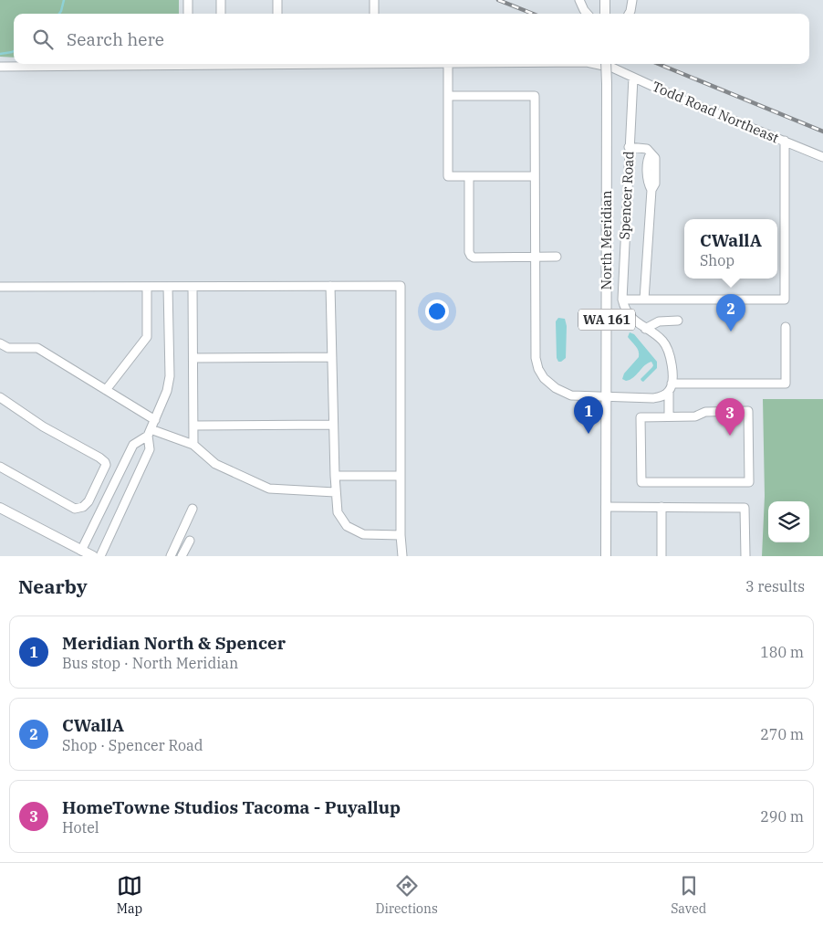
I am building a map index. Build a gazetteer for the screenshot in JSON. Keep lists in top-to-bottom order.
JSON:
{
  "streets": {
    "main road": ["North Meridian", "WA 161"],
    "street": ["Todd Road Northeast", "Spencer Road"]
  },
  "crossings": [
    ["Todd Road Northeast", "Spencer Road"],
    ["Todd Road Northeast", "North Meridian"]
  ],
  "page": {
    "search": "Search here",
    "popup": ["CWallA", "Shop"],
    "pins": ["2", "1", "3"],
    "heading": ["Nearby", "3 results"],
    "list": [
      {
        "mark": "1",
        "name": "Meridian North & Spencer",
        "note": "Bus stop · North Meridian",
        "value": "180 m"
      },
      {
        "mark": "2",
        "name": "CWallA",
        "note": "Shop · Spencer Road",
        "value": "270 m"
      },
      {
        "mark": "3",
        "name": "HomeTowne Studios Tacoma - Puyallup",
        "note": "Hotel",
        "value": "290 m"
      }
    ],
    "nav": ["Map", "Directions", "Saved"]
  }
}
